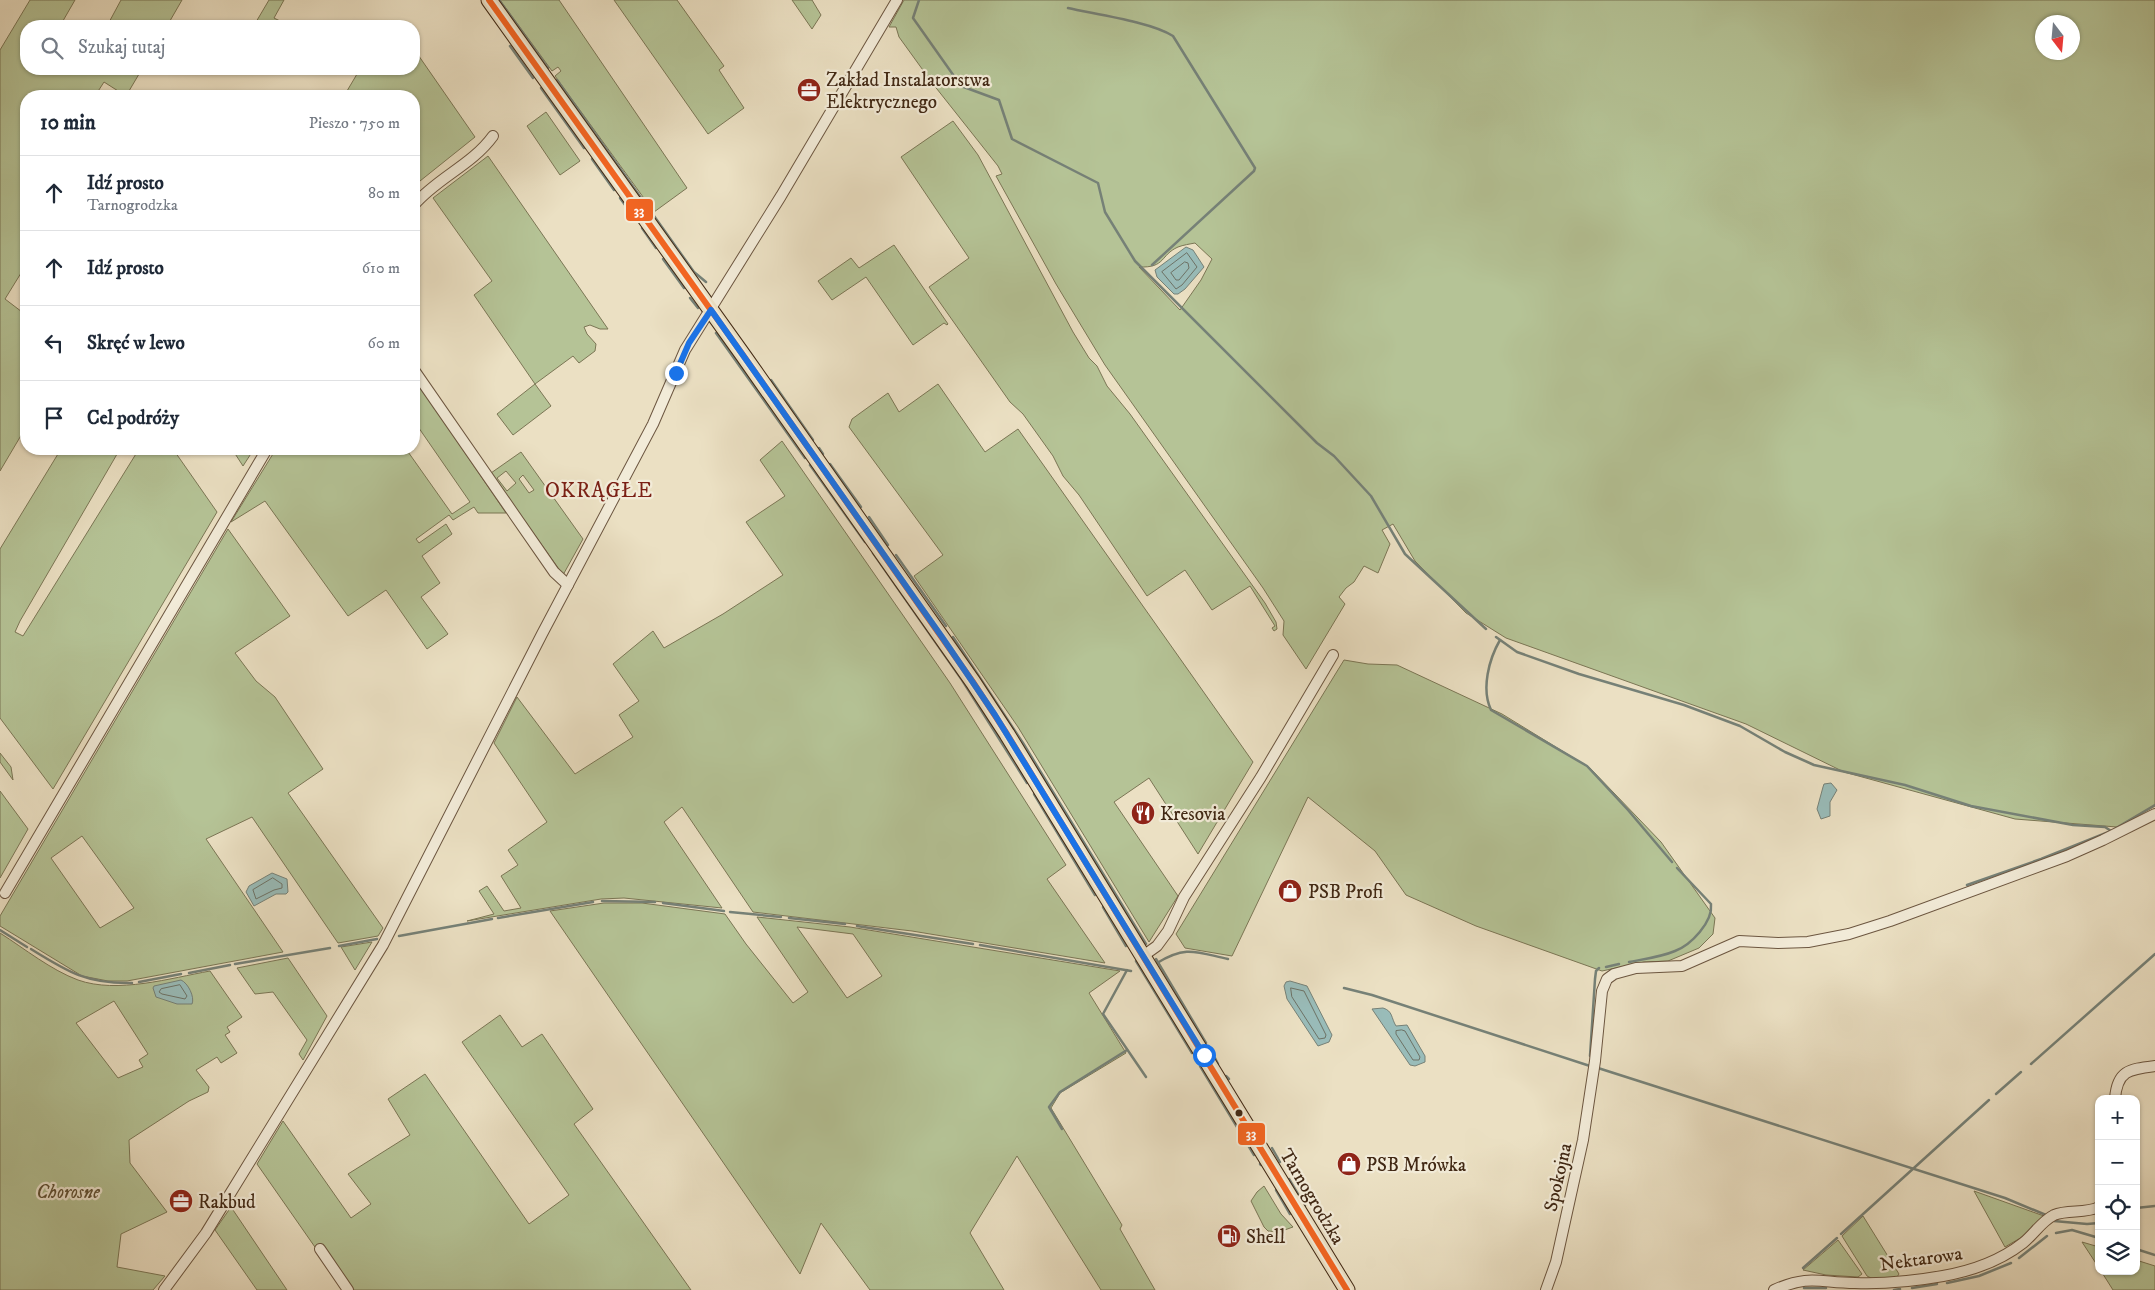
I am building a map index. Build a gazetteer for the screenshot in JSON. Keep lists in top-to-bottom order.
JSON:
{
  "streets": {
    "main road": ["Tarnogrodzka"],
    "street": ["Spokojna", "Nektarowa"]
  },
  "districts": ["OKRĄGŁE"],
  "parks": ["Chorosne"],
  "places": {
    "office": ["Zakład Instalatorstwa Elektrycznego", "Rakbud"],
    "restaurant": ["Kresovia"],
    "shop": ["PSB Profi", "PSB Mrówka"],
    "fuel station": ["Shell"]
  },
  "lines": ["transit line 33"],
  "north": "bottom",
  "page": {
    "search": "Szukaj tutaj",
    "heading": ["10 min", "Pieszo · 750 m"],
    "list": [
      ["Idź prosto", "Tarnogrodzka", "80 m"],
      ["Idź prosto", "610 m"],
      ["Skręć w lewo", "60 m"],
      "Cel podróży"
    ],
    "map_buttons": ["+", "−"]
  }
}
